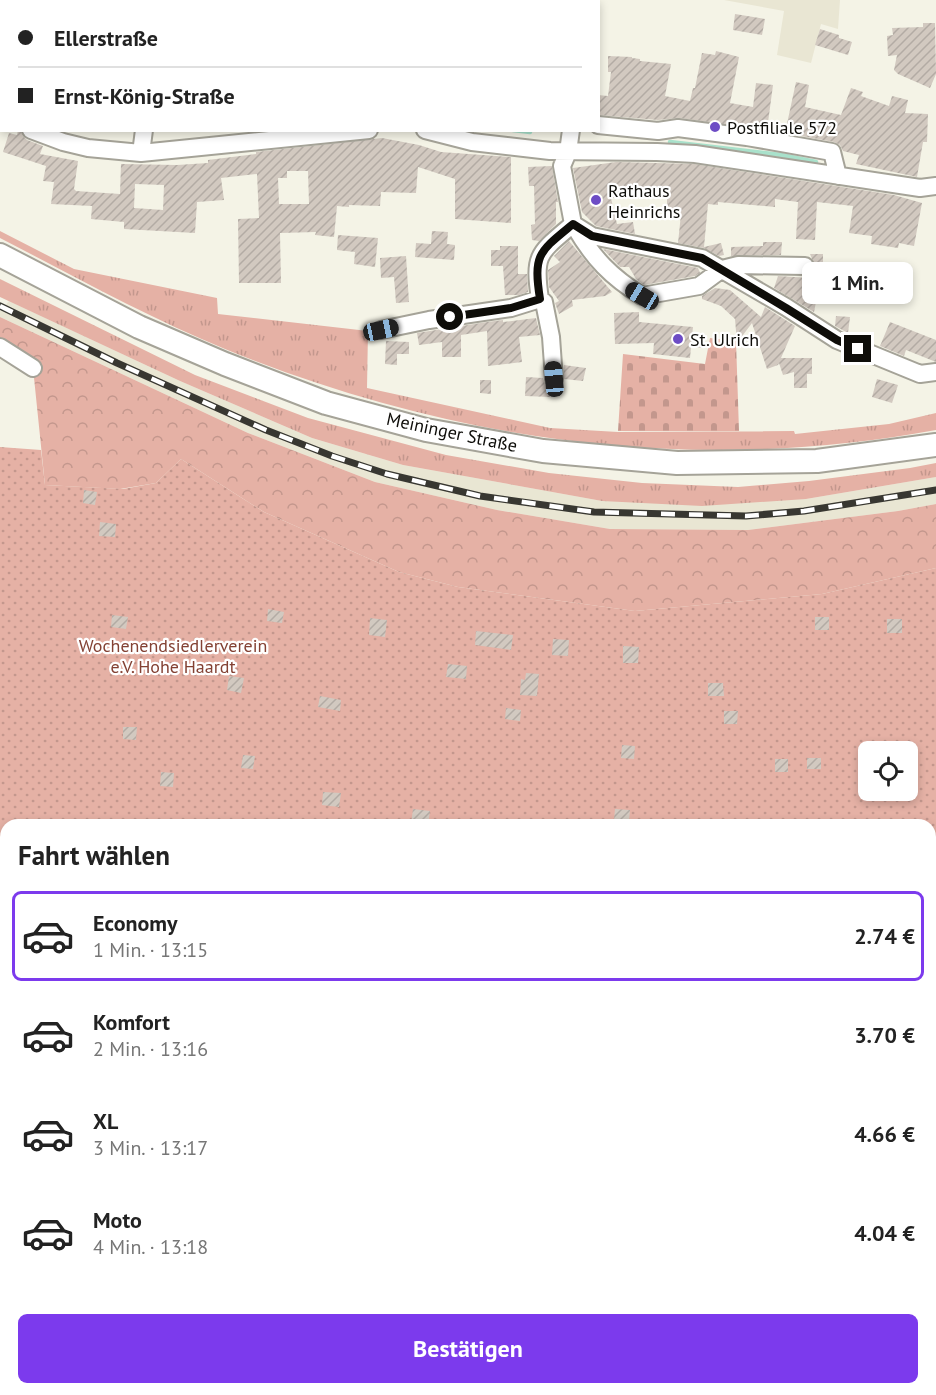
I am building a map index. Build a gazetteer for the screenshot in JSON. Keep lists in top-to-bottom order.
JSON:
{
  "streets": {
    "main road": ["Meininger Straße"]
  },
  "parks": ["Wochenendsiedlerverein e.V. Hohe Haardt"],
  "places": ["Postfiliale 572", "Rathaus Heinrichs", "St. Ulrich"],
  "page": {
    "banner": ["Ellerstraße", "Ernst-König-Straße"],
    "bubble": "1 Min.",
    "heading": "Fahrt wählen",
    "list": [
      {
        "name": "Economy",
        "note": "1 Min. · 13:15",
        "value": "2.74 €"
      },
      {
        "name": "Komfort",
        "note": "2 Min. · 13:16",
        "value": "3.70 €"
      },
      {
        "name": "XL",
        "note": "3 Min. · 13:17",
        "value": "4.66 €"
      },
      {
        "name": "Moto",
        "note": "4 Min. · 13:18",
        "value": "4.04 €"
      }
    ],
    "buttons": "Bestätigen"
  }
}
